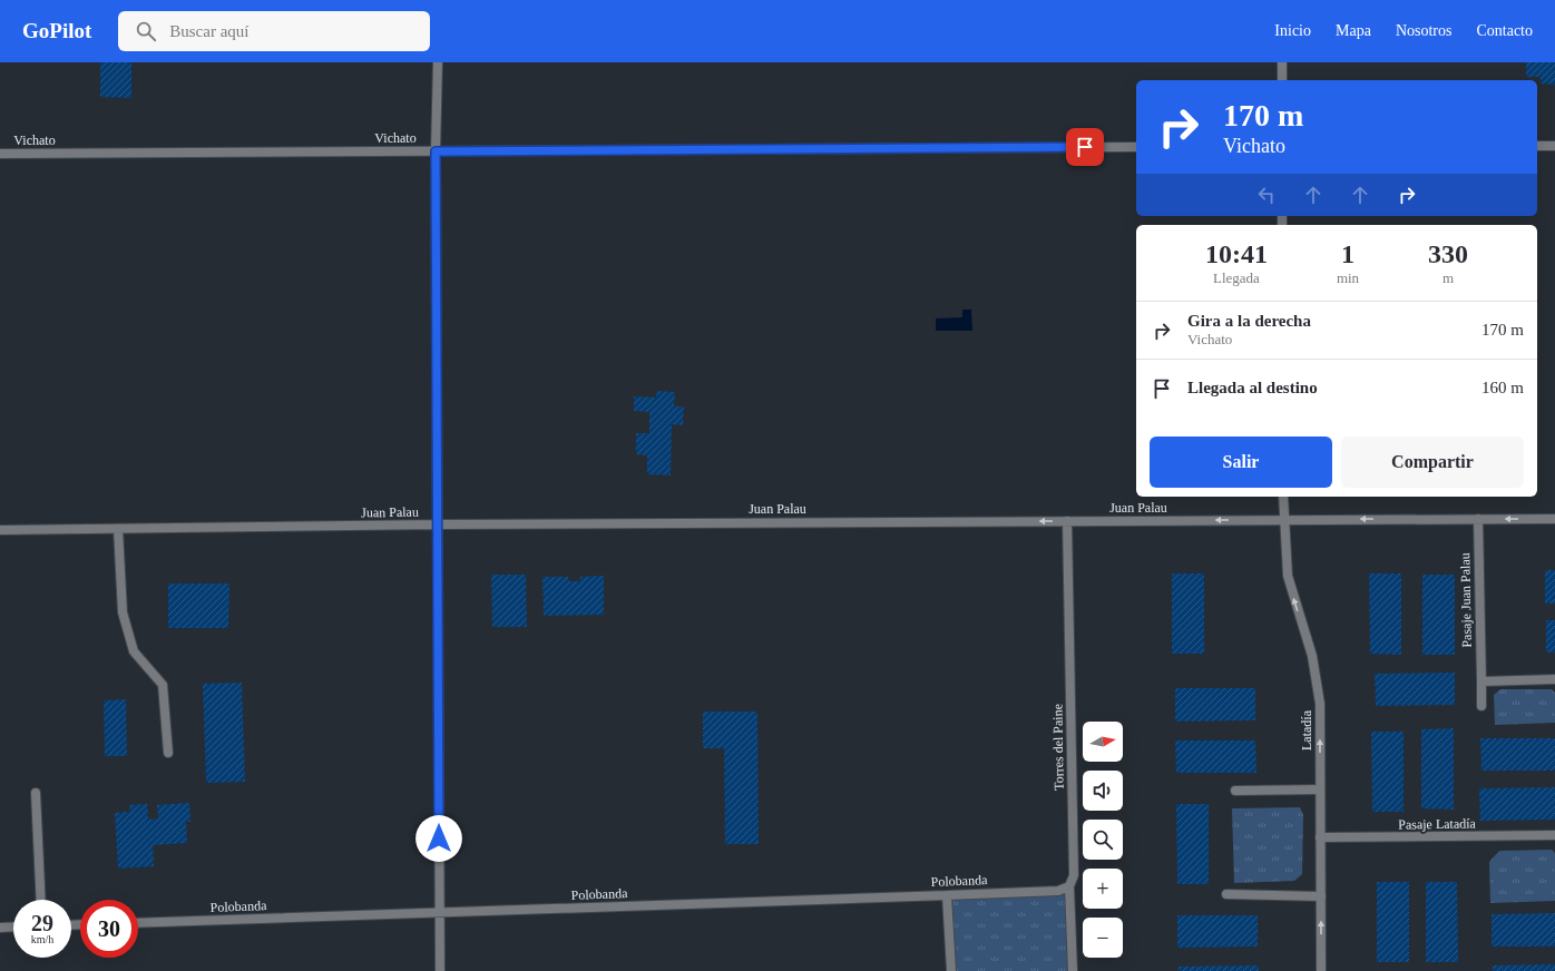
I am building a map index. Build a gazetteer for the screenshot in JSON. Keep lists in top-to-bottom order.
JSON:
{
  "streets": {
    "street": [
      "Vichato",
      "Juan Palau",
      "Pasaje Juan Palau",
      "Latadía",
      "Torres del Paine",
      "Pasaje Latadía",
      "Polobanda"
    ]
  },
  "crossings": [
    ["Juan Palau", "Pasaje Juan Palau"],
    ["Juan Palau", "Latadía"],
    ["Juan Palau", "Torres del Paine"],
    ["Latadía", "Pasaje Latadía"],
    ["Torres del Paine", "Polobanda"]
  ],
  "one_way": ["Juan Palau", "Latadía"],
  "north": "right",
  "page": {
    "header": "GoPilot",
    "search": "Buscar aquí",
    "nav": [
      "Inicio",
      "Mapa",
      "Nosotros",
      "Contacto"
    ],
    "turn": ["170 m", "Vichato"],
    "eta": [
      "10:41",
      "Llegada",
      "1",
      "min",
      "330",
      "m"
    ],
    "list": [
      {
        "name": "Gira a la derecha",
        "note": "Vichato",
        "value": "170 m"
      },
      {
        "name": "Llegada al destino",
        "value": "160 m"
      }
    ],
    "buttons": ["Salir", "Compartir"],
    "map_buttons": ["+", "−"],
    "speed": "29 km/h",
    "limit": "30"
  }
}
